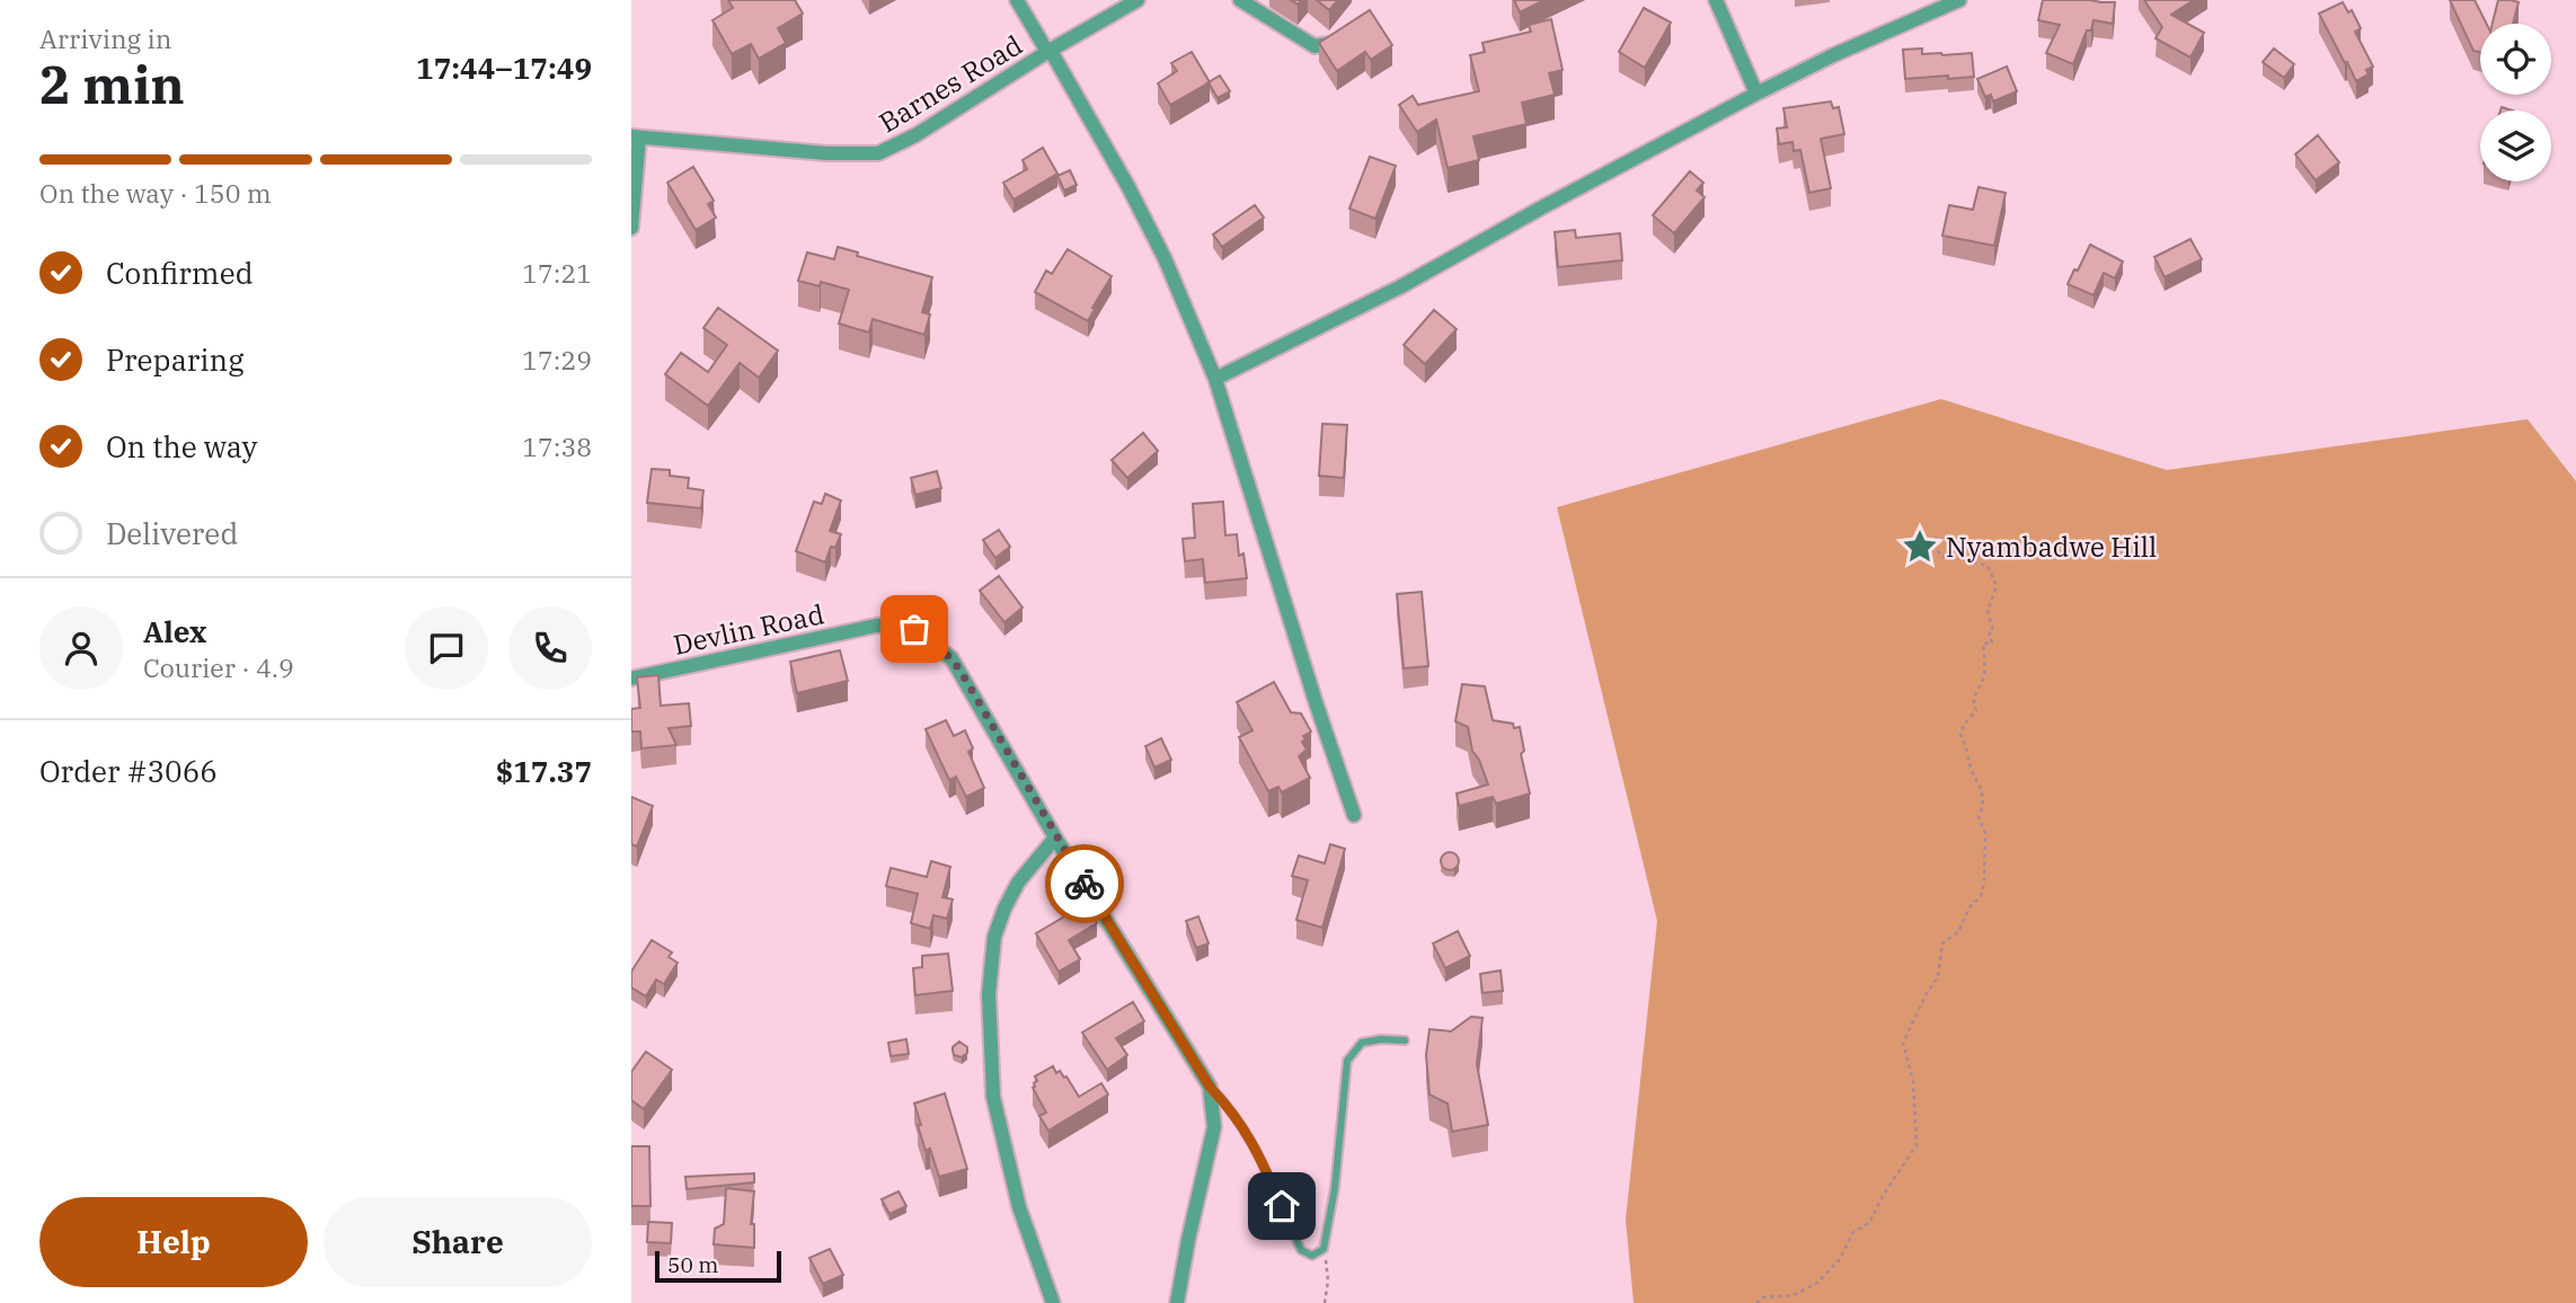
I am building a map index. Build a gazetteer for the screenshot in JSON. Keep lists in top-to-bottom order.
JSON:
{
  "streets": {
    "street": ["Barnes Road", "Devlin Road"]
  },
  "places": {
    "place": ["Nyambadwe Hill"]
  },
  "scale_bar": "50 m",
  "page": {
    "heading": ["2 min", "Arriving in", "17:44–17:49"],
    "panel": [
      "Alex",
      "Courier · 4.9",
      "Order #3066",
      "$17.37"
    ],
    "bar": "On the way · 150 m",
    "list": [
      ["Confirmed", "17:21"],
      ["Preparing", "17:29"],
      ["On the way", "17:38"],
      "Delivered"
    ],
    "buttons": ["Help", "Share"],
    "scale": "50 m"
  }
}
